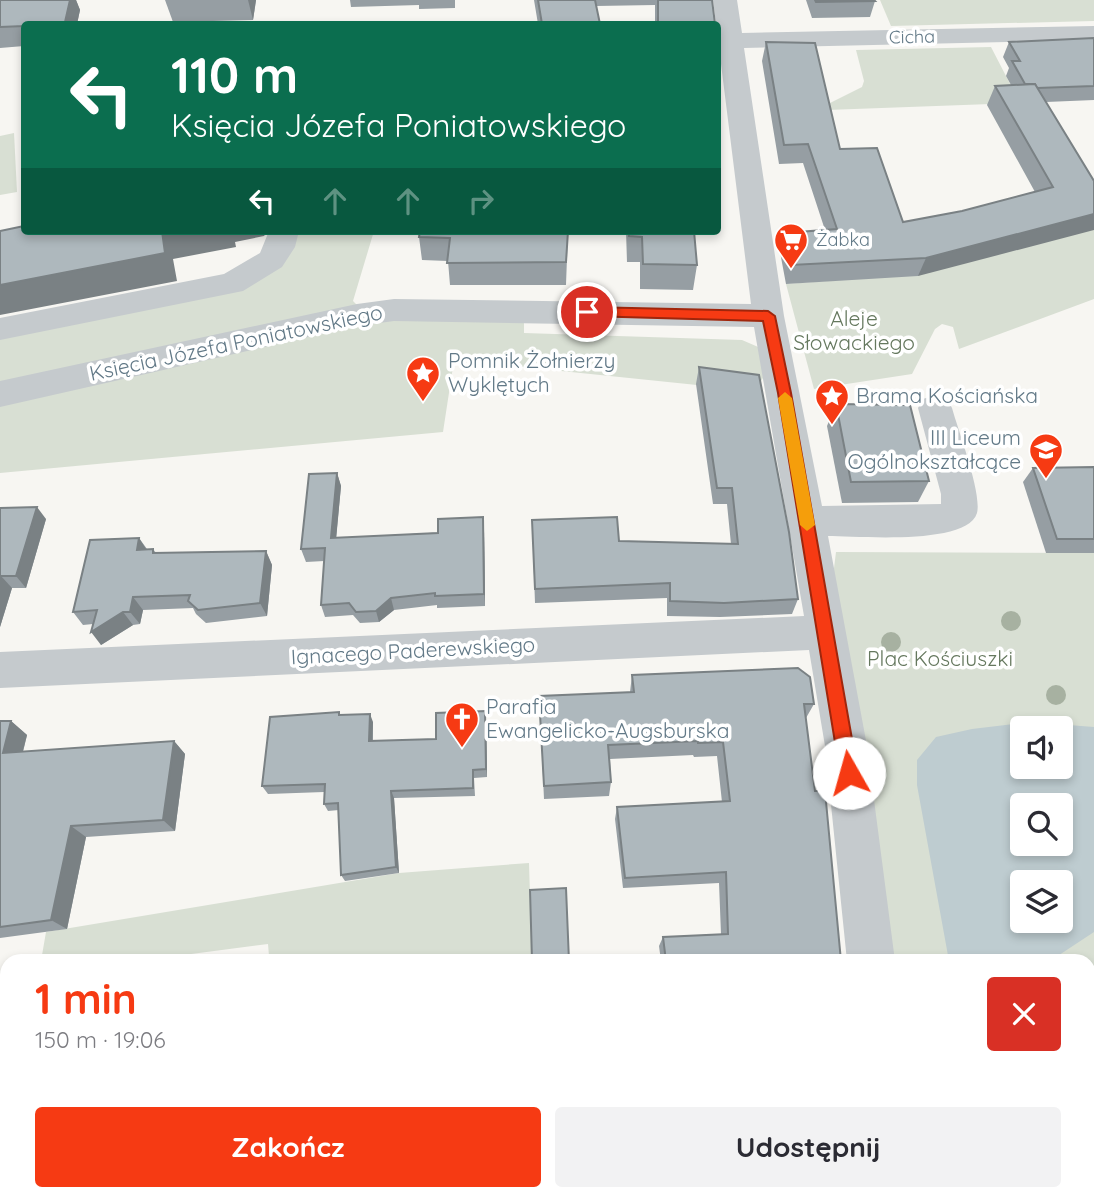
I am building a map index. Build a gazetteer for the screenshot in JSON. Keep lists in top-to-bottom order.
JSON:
{
  "streets": {
    "street": ["Cicha", "Księcia Józefa Poniatowskiego", "Ignacego Paderewskiego"]
  },
  "parks": ["Aleje Słowackiego", "Plac Kościuszki"],
  "places": {
    "supermarket": ["Żabka"],
    "place": ["Pomnik Żołnierzy Wyklętych", "Brama Kościańska"],
    "school or university": ["III Liceum Ogólnokształcące"],
    "church": ["Parafia Ewangelicko-Augsburska"]
  },
  "page": {
    "turn": ["110 m", "Księcia Józefa Poniatowskiego"],
    "heading": ["1 min", "150 m · 19:06"],
    "buttons": ["Zakończ", "Udostępnij"]
  }
}
